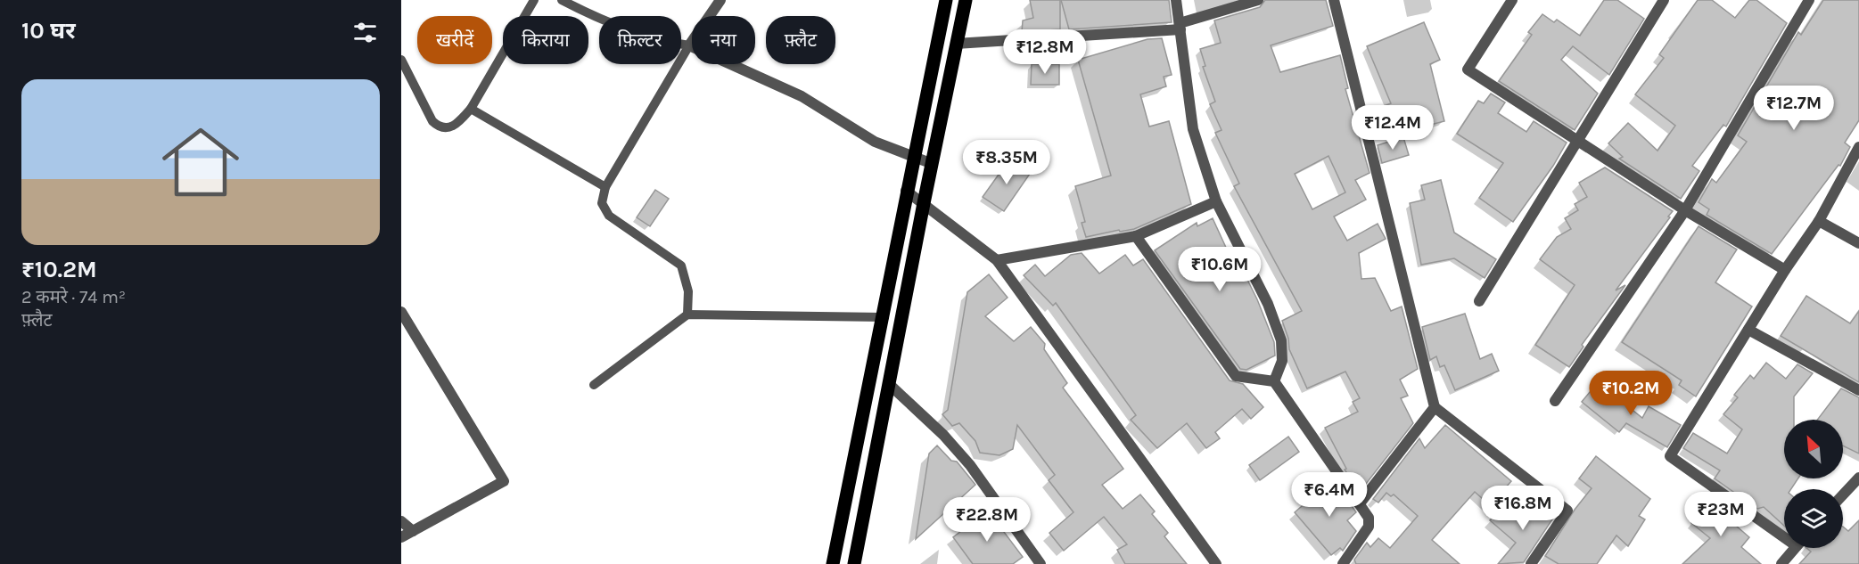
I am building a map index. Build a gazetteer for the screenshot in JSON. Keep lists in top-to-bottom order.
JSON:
{
  "north": "top left",
  "page": {
    "heading": "10 घर",
    "chip": [
      "खरीदें",
      "किराया",
      "फ़िल्टर",
      "नया",
      "फ़्लैट"
    ],
    "price": [
      "₹12.8M",
      "₹12.7M",
      "₹12.4M",
      "₹8.35M",
      "₹10.6M",
      "₹10.2M",
      "₹6.4M",
      "₹16.8M",
      "₹23M",
      "₹22.8M"
    ],
    "list": [
      {
        "name": "₹10.2M",
        "note": "2 कमरे · 74 m² · फ़्लैट"
      }
    ]
  }
}
